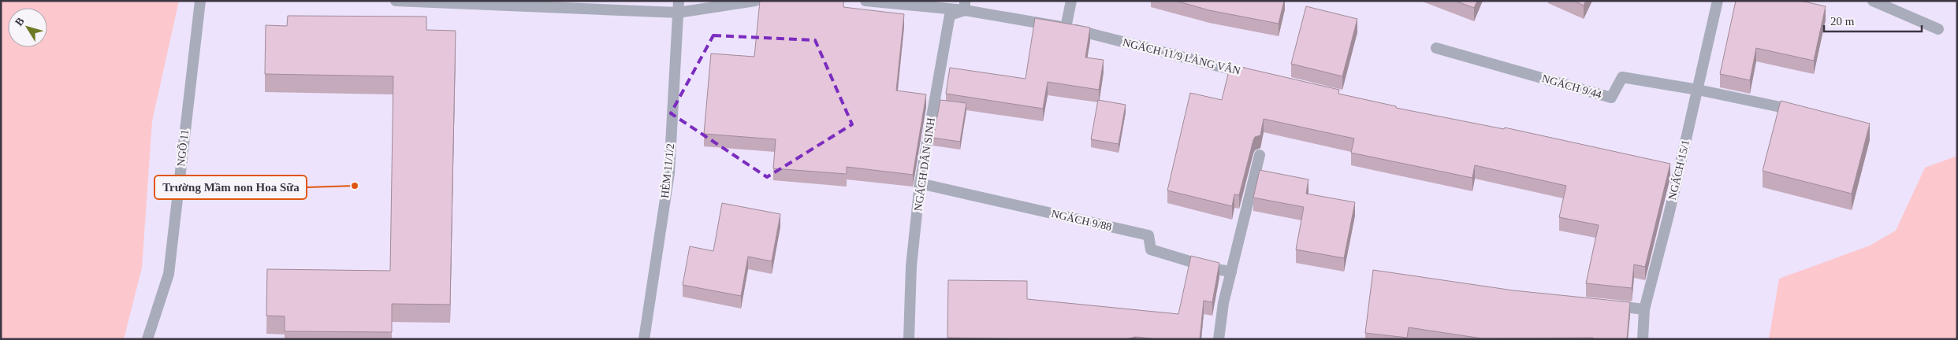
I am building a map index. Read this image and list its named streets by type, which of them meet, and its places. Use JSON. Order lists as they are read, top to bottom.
{
  "streets": {
    "street": [
      "NGÁCH 11/9 LÀNG VÂN",
      "NGÁCH 9/44",
      "NGÕ 11",
      "NGÁCH DÂN SINH",
      "NGÁCH 15/1",
      "HẺM 11/1/2",
      "NGÁCH 9/88"
    ]
  },
  "crossings": [
    ["NGÁCH 11/9 LÀNG VÂN", "NGÁCH DÂN SINH"],
    ["NGÁCH 9/44", "NGÁCH 15/1"],
    ["NGÁCH DÂN SINH", "NGÁCH 9/88"]
  ],
  "places": ["Trường Mầm non Hoa Sữa"],
  "scale_bar": "20 m",
  "north": "top left"
}
